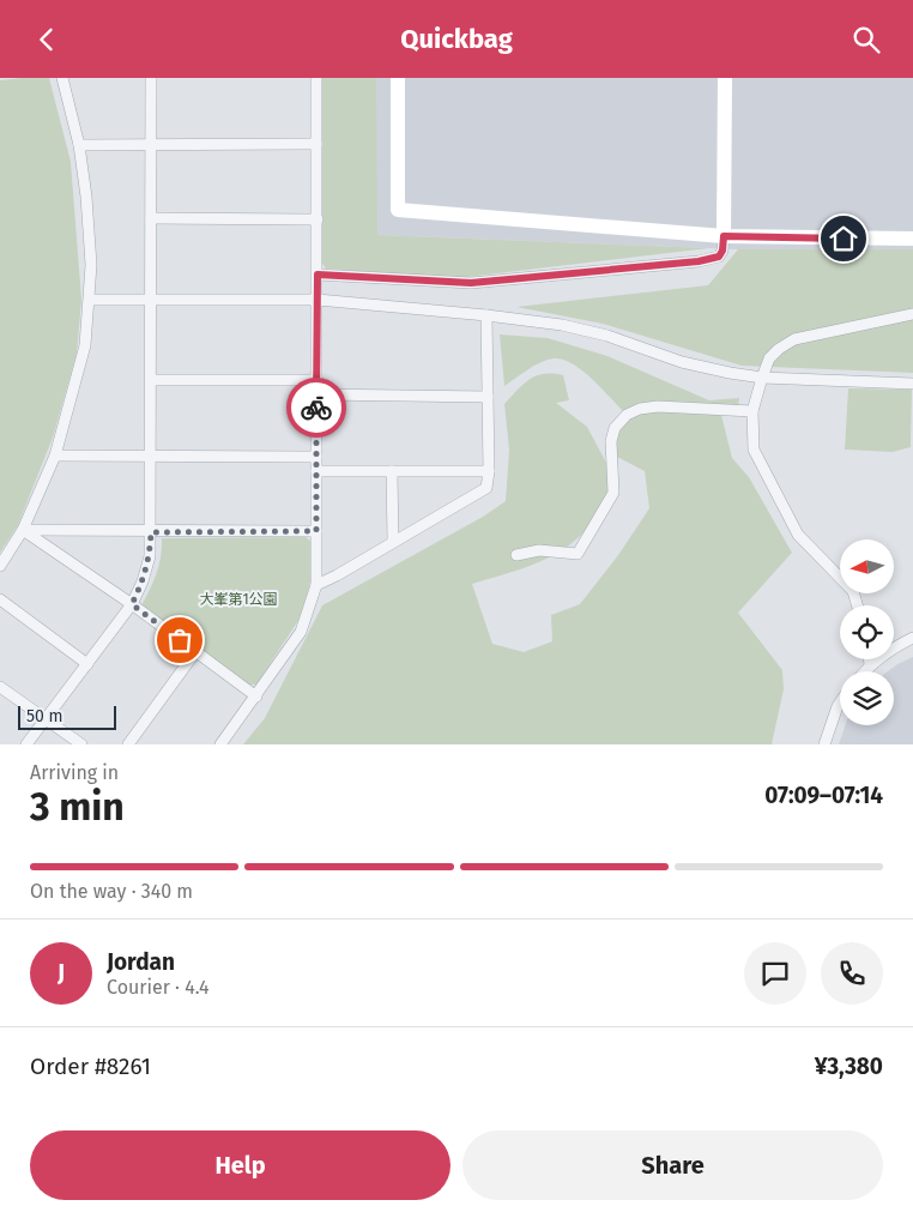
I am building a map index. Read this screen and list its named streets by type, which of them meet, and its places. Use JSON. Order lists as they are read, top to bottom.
{
  "parks": ["大峯第1公園"],
  "scale_bar": "50 m",
  "north": "left",
  "page": {
    "header": "Quickbag",
    "scale": "50 m",
    "heading": ["3 min", "Arriving in", "07:09–07:14"],
    "panel": [
      "Jordan",
      "Courier · 4.4",
      "Order #8261",
      "¥3,380"
    ],
    "bar": "On the way · 340 m",
    "round": "J",
    "buttons": ["Help", "Share"]
  }
}
